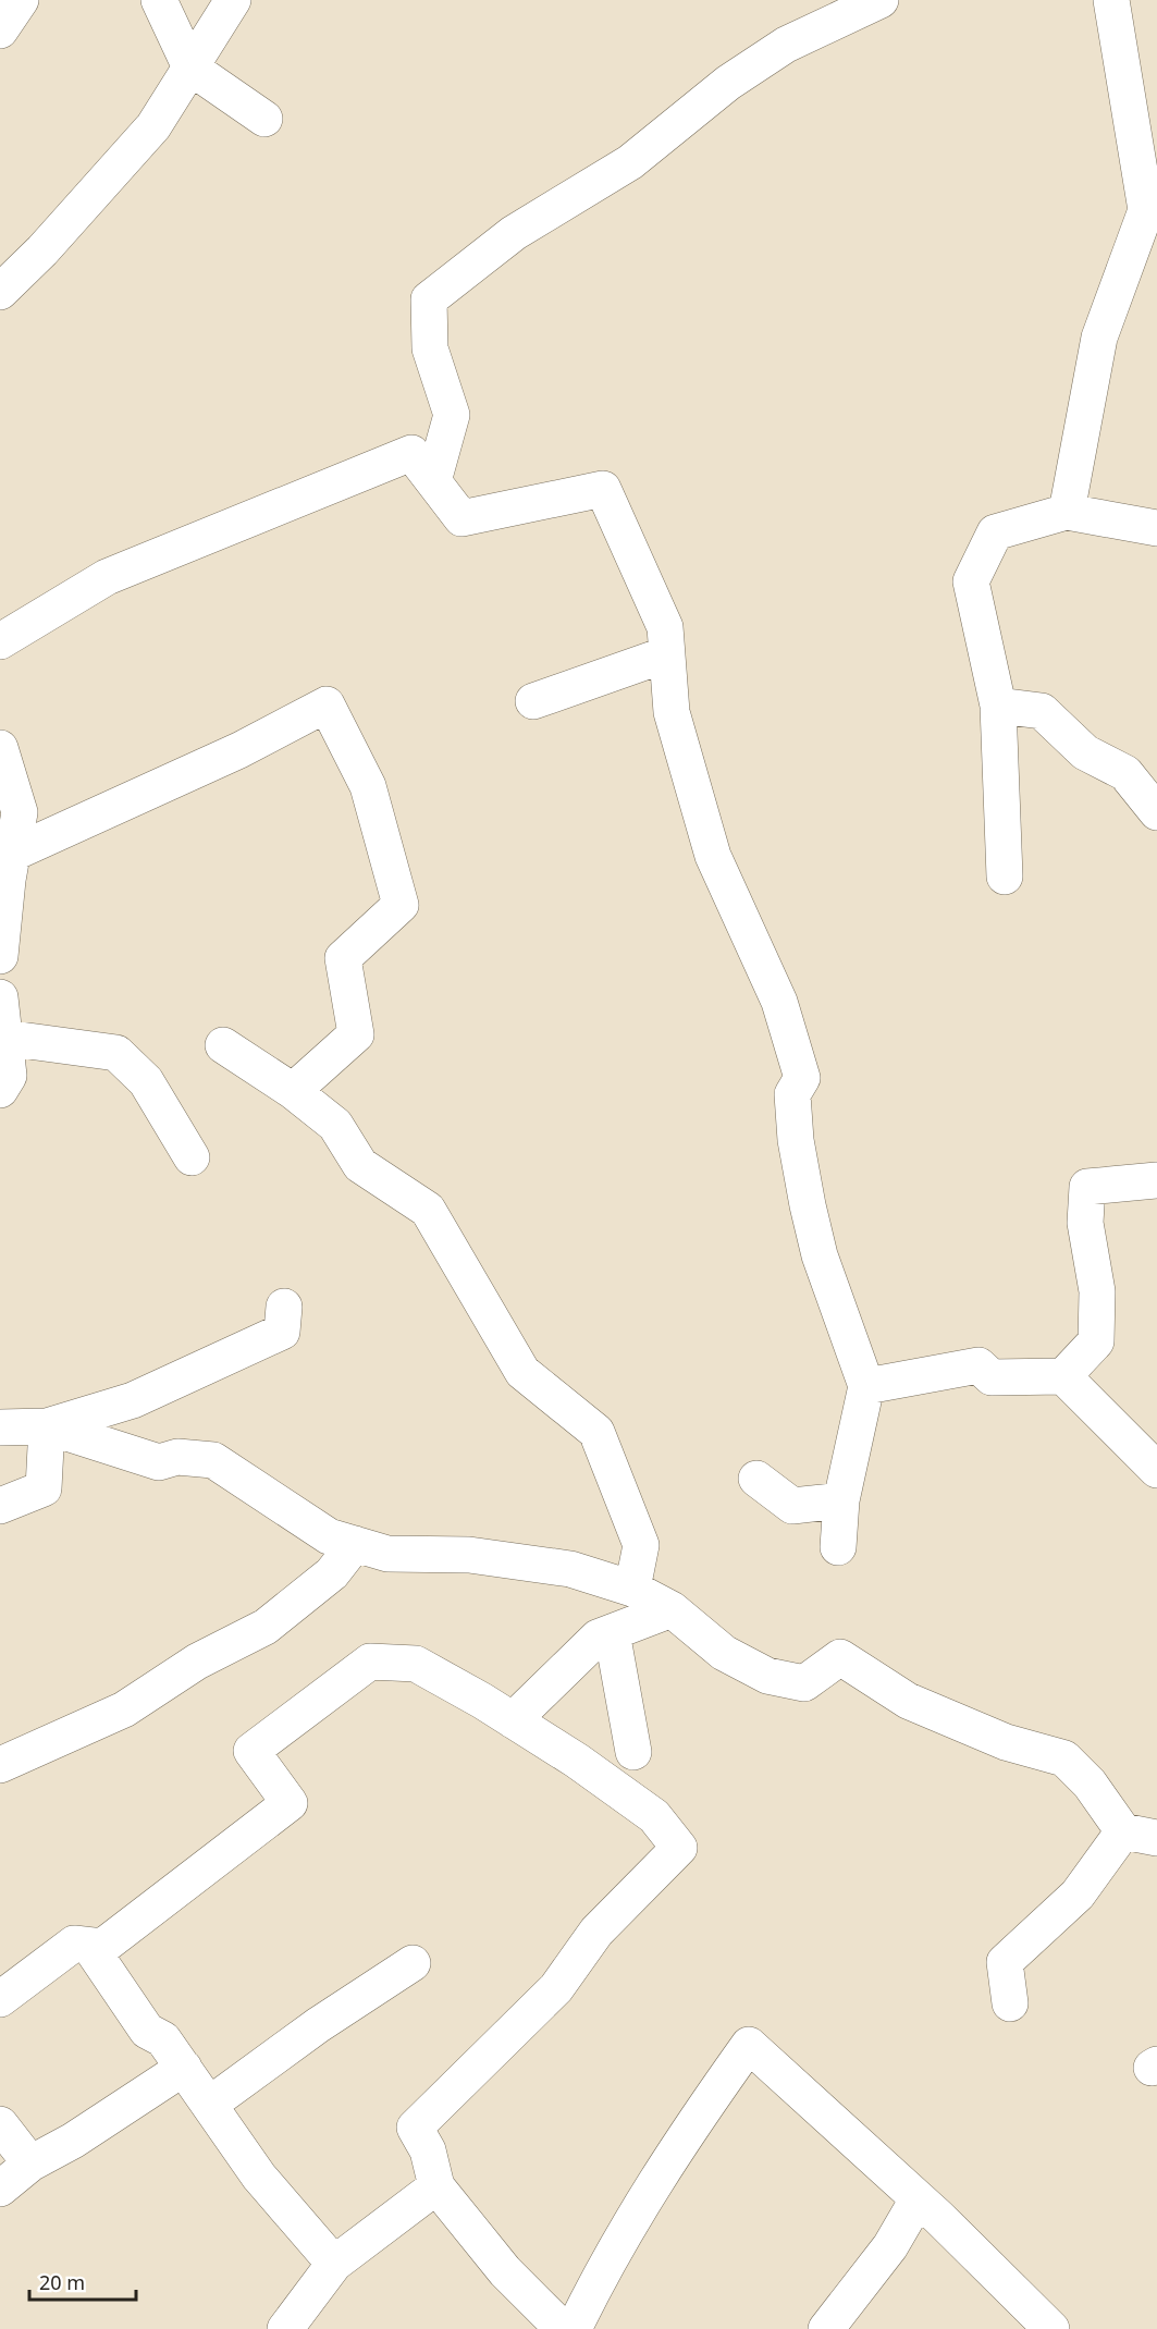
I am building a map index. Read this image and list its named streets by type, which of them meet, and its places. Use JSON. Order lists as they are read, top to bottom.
{
  "scale_bar": "20 m"
}
